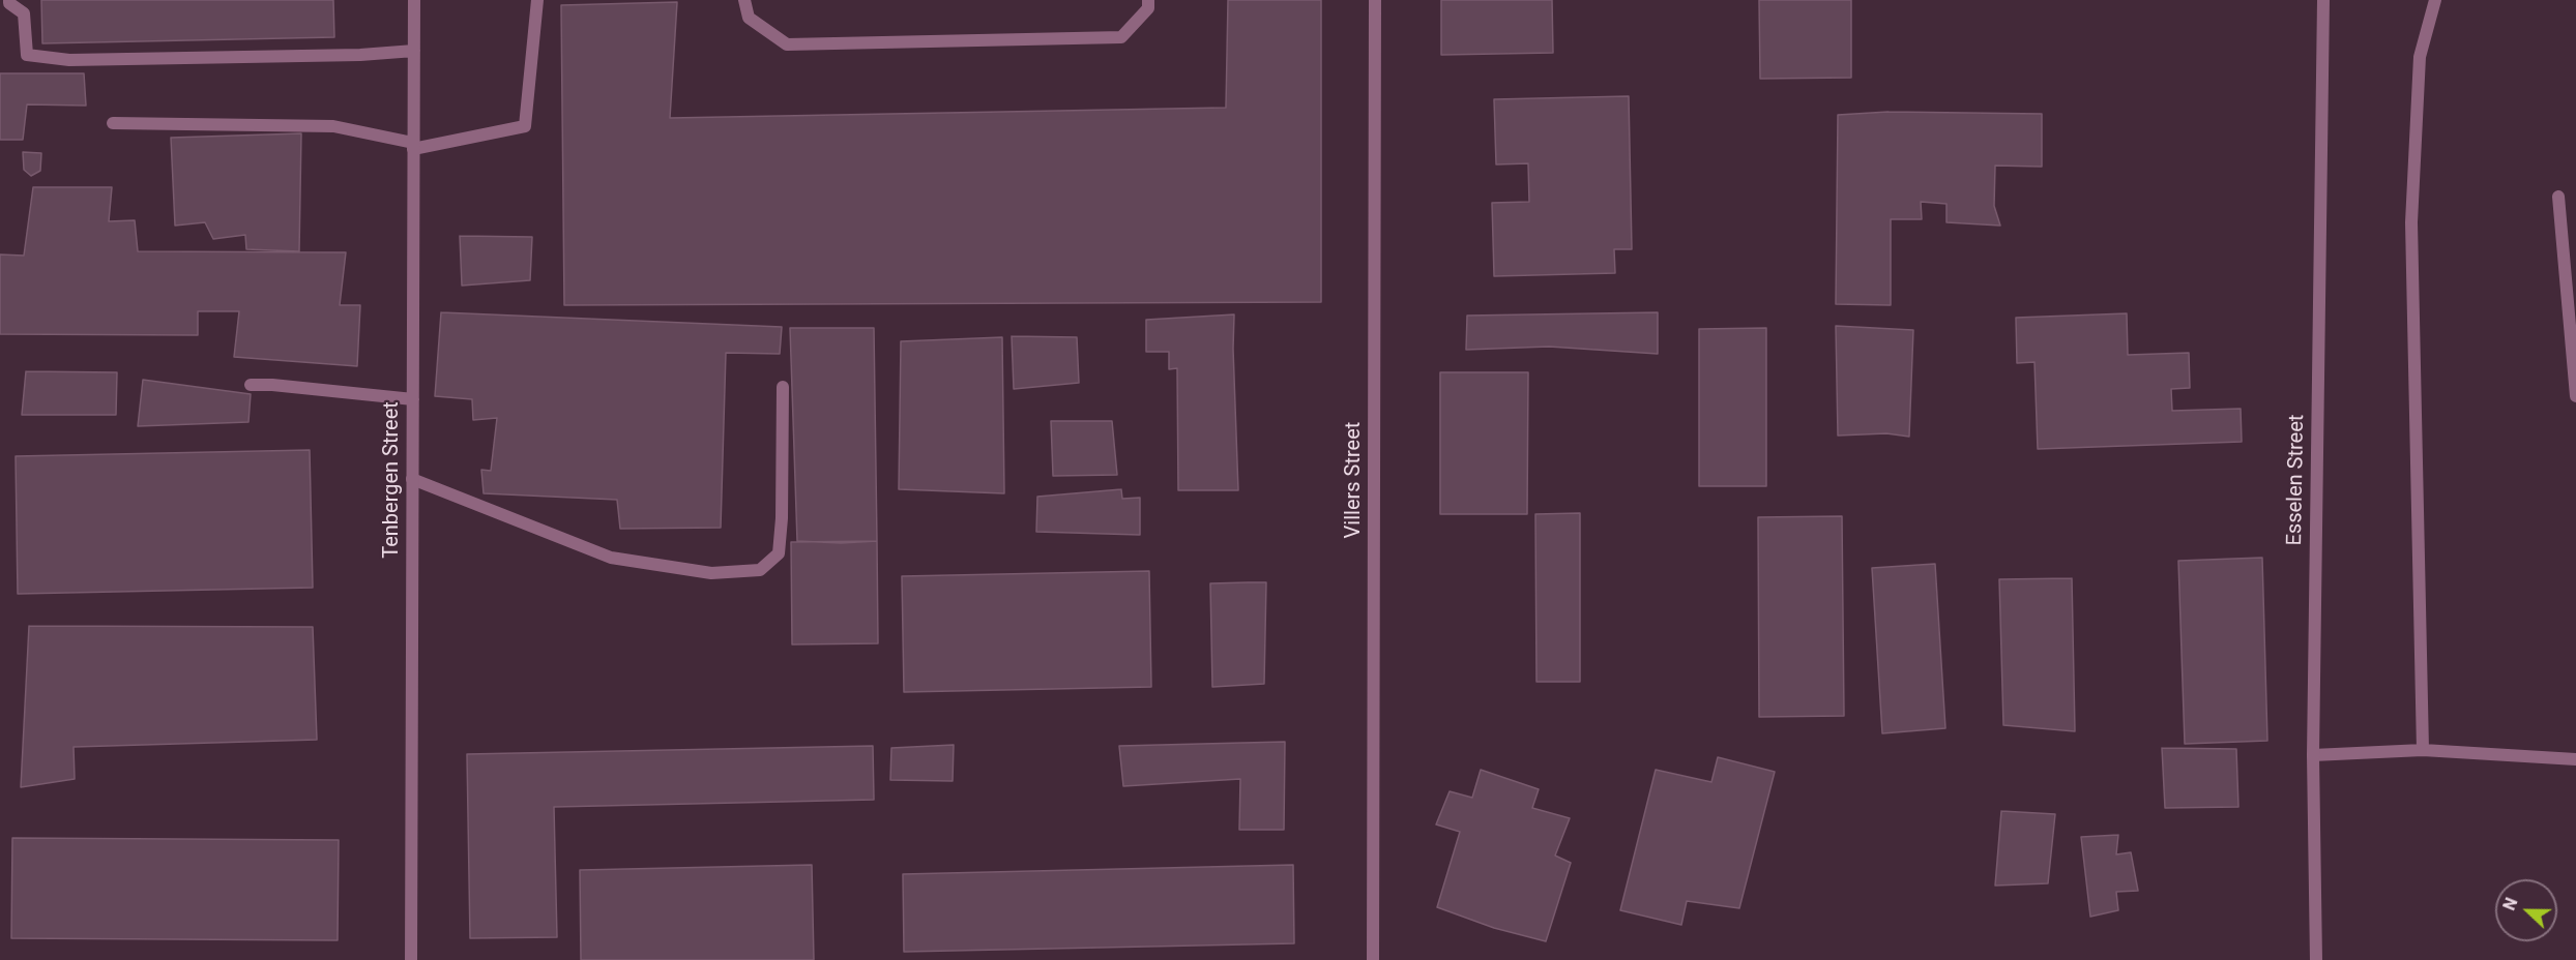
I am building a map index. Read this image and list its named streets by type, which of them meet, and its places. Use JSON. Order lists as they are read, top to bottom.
{
  "streets": {
    "street": ["Tenbergen Street", "Villers Street", "Esselen Street"]
  },
  "north": "left"
}
